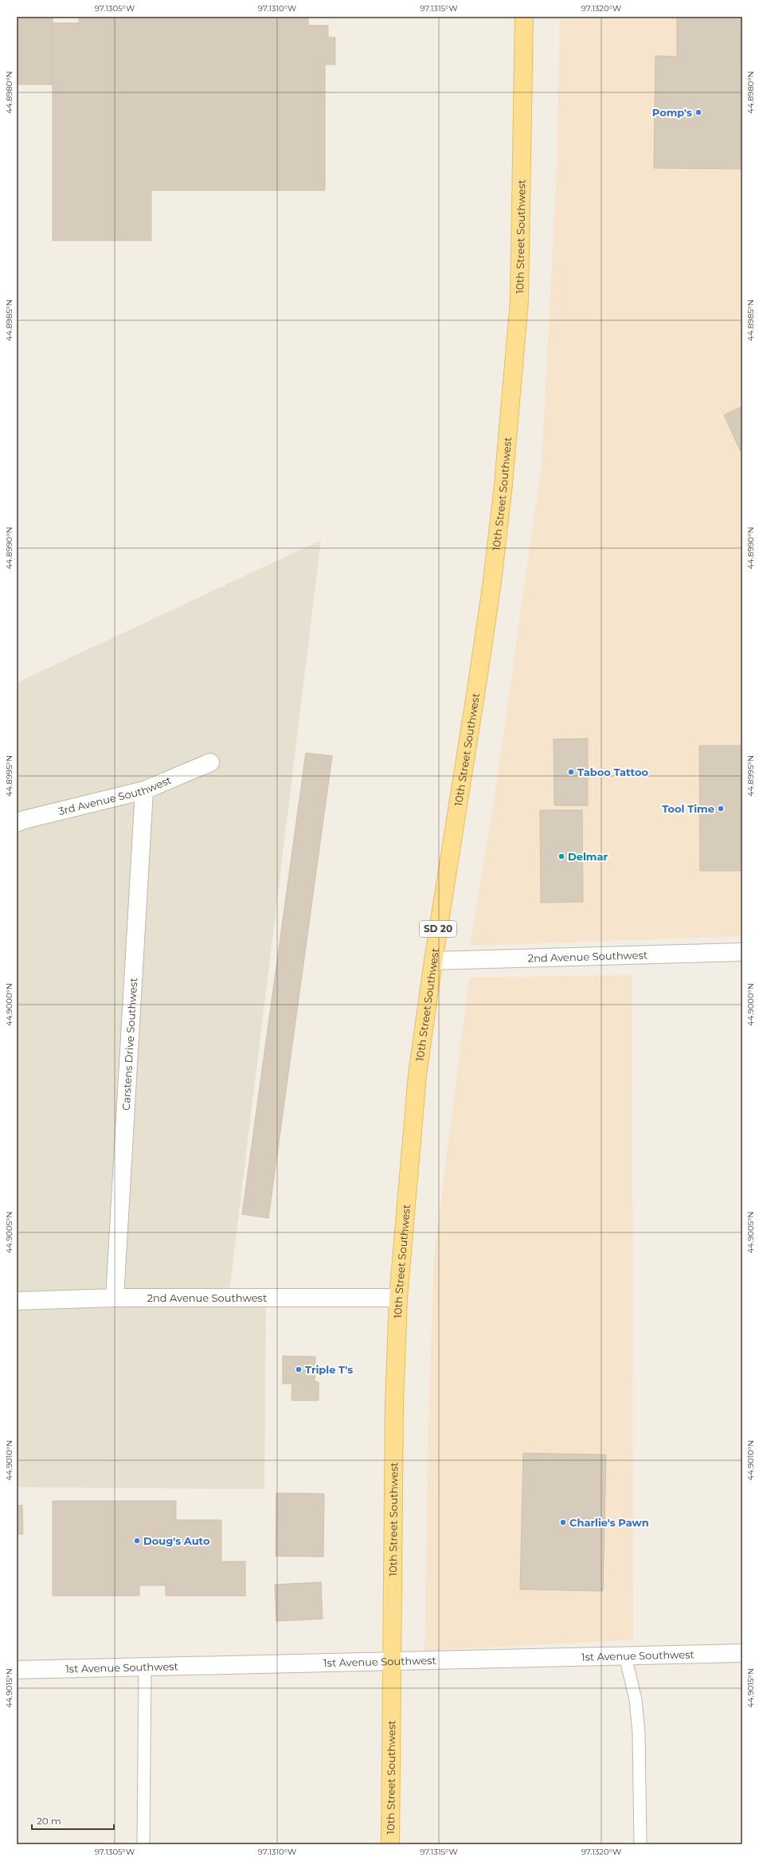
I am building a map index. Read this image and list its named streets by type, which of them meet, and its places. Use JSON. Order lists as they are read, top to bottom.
{
  "streets": {
    "main road": ["10th Street Southwest", "SD 20"],
    "street": [
      "3rd Avenue Southwest",
      "2nd Avenue Southwest",
      "Carstens Drive Southwest",
      "1st Avenue Southwest"
    ]
  },
  "crossings": [
    ["10th Street Southwest", "2nd Avenue Southwest"],
    ["10th Street Southwest", "1st Avenue Southwest"],
    ["3rd Avenue Southwest", "Carstens Drive Southwest"],
    ["2nd Avenue Southwest", "Carstens Drive Southwest"]
  ],
  "places": [
    "Pomp's",
    "Taboo Tattoo",
    "Tool Time",
    "Delmar",
    "Triple T's",
    "Charlie's Pawn",
    "Doug's Auto"
  ],
  "scale_bar": "20 m",
  "coordinates": [
    "97.1305°W",
    "97.1310°W",
    "97.1315°W",
    "97.1320°W",
    "44.8980°N",
    "44.8985°N",
    "44.8990°N",
    "44.8995°N",
    "44.9000°N",
    "44.9005°N",
    "44.9010°N",
    "44.9015°N"
  ]
}
